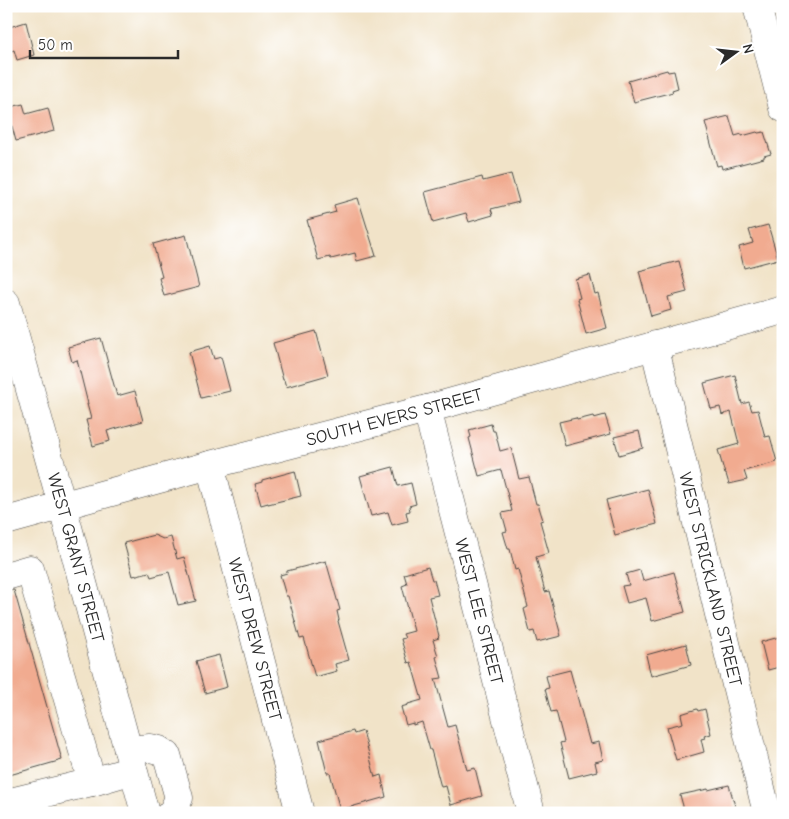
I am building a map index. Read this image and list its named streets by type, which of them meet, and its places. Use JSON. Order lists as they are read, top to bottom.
{
  "streets": {
    "street": [
      "SOUTH EVERS STREET",
      "WEST GRANT STREET",
      "WEST STRICKLAND STREET",
      "WEST LEE STREET",
      "WEST DREW STREET"
    ]
  },
  "crossings": [
    ["SOUTH EVERS STREET", "WEST GRANT STREET"],
    ["SOUTH EVERS STREET", "WEST STRICKLAND STREET"],
    ["SOUTH EVERS STREET", "WEST LEE STREET"],
    ["SOUTH EVERS STREET", "WEST DREW STREET"]
  ],
  "scale_bar": "50 m",
  "north": "right"
}
